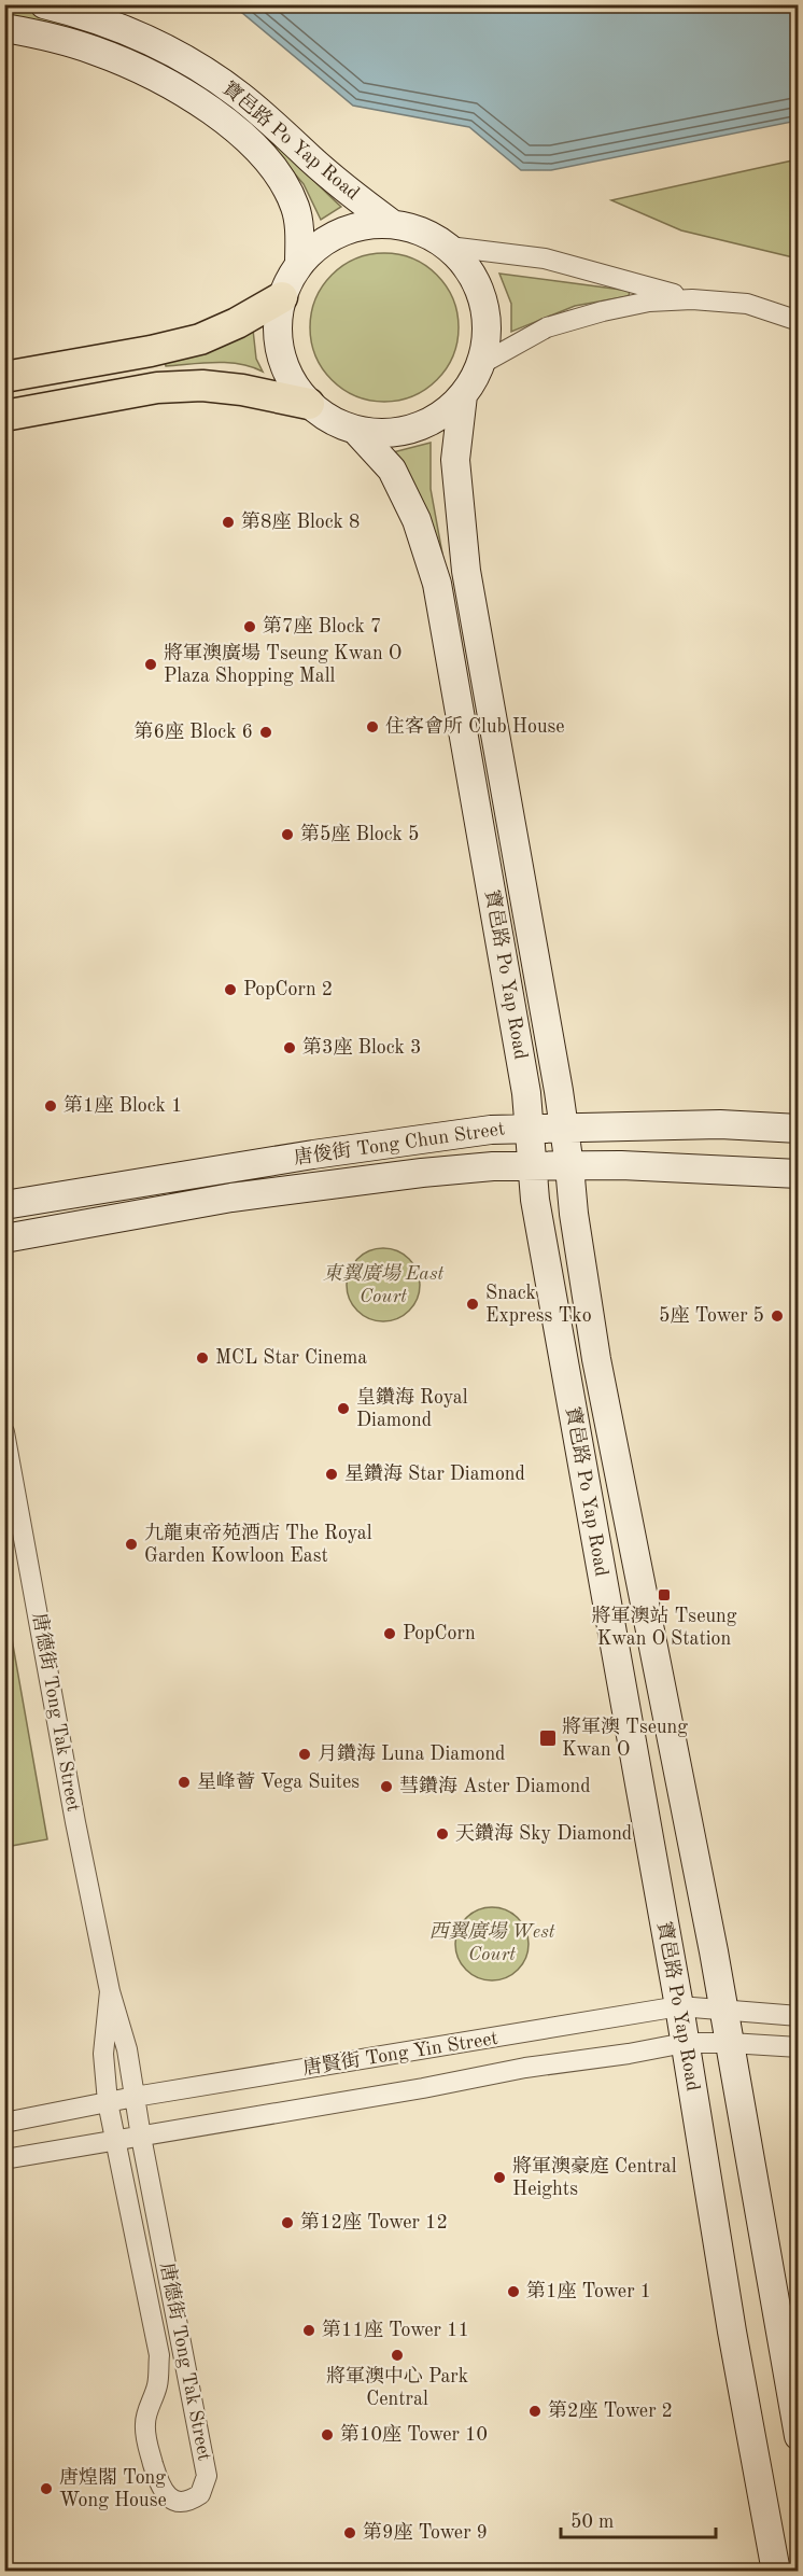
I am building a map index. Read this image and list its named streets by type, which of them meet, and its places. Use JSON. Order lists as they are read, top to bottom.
{
  "streets": {
    "main road": ["寶邑路 Po Yap Road", "唐俊街 Tong Chun Street"],
    "street": ["唐德街 Tong Tak Street", "唐賢街 Tong Yin Street"]
  },
  "crossings": [
    ["寶邑路 Po Yap Road", "唐俊街 Tong Chun Street"],
    ["寶邑路 Po Yap Road", "唐賢街 Tong Yin Street"],
    ["唐德街 Tong Tak Street", "唐賢街 Tong Yin Street"]
  ],
  "parks": ["東翼廣場 East Court", "西翼廣場 West Court"],
  "places": {
    "other": [
      "第8座 Block 8",
      "第7座 Block 7",
      "將軍澳廣場 Tseung Kwan O Plaza Shopping Mall",
      "住客會所 Club House",
      "第6座 Block 6",
      "第5座 Block 5",
      "PopCorn 2",
      "第3座 Block 3",
      "第1座 Block 1",
      "Snack Express Tko",
      "5座 Tower 5",
      "MCL Star Cinema",
      "皇鑽海 Royal Diamond",
      "星鑽海 Star Diamond",
      "九龍東帝苑酒店 The Royal Garden Kowloon East",
      "PopCorn",
      "月鑽海 Luna Diamond",
      "星峰薈 Vega Suites",
      "彗鑽海 Aster Diamond",
      "天鑽海 Sky Diamond",
      "將軍澳豪庭 Central Heights",
      "第12座 Tower 12",
      "第1座 Tower 1",
      "第11座 Tower 11",
      "將軍澳中心 Park Central",
      "第2座 Tower 2",
      "第10座 Tower 10",
      "唐煌閣 Tong Wong House",
      "第9座 Tower 9"
    ],
    "transit": ["將軍澳站 Tseung Kwan O Station", "將軍澳 Tseung Kwan O"]
  },
  "scale_bar": "50 m"
}
